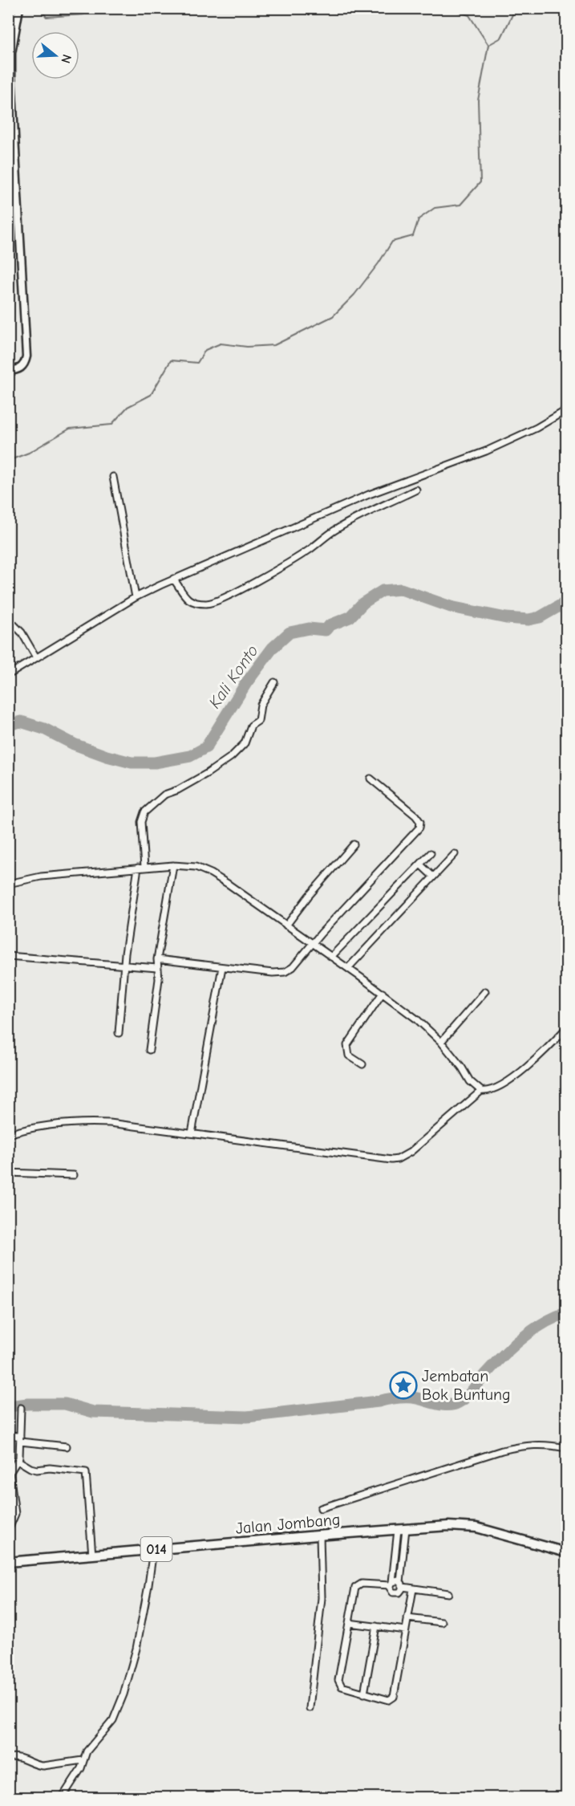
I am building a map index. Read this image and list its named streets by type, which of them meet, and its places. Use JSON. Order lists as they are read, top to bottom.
{
  "streets": {
    "main road": ["Jalan Jombang", "014"]
  },
  "water": ["Kali Konto"],
  "places": {
    "place": ["Jembatan Bok Buntung"]
  },
  "north": "right"
}
